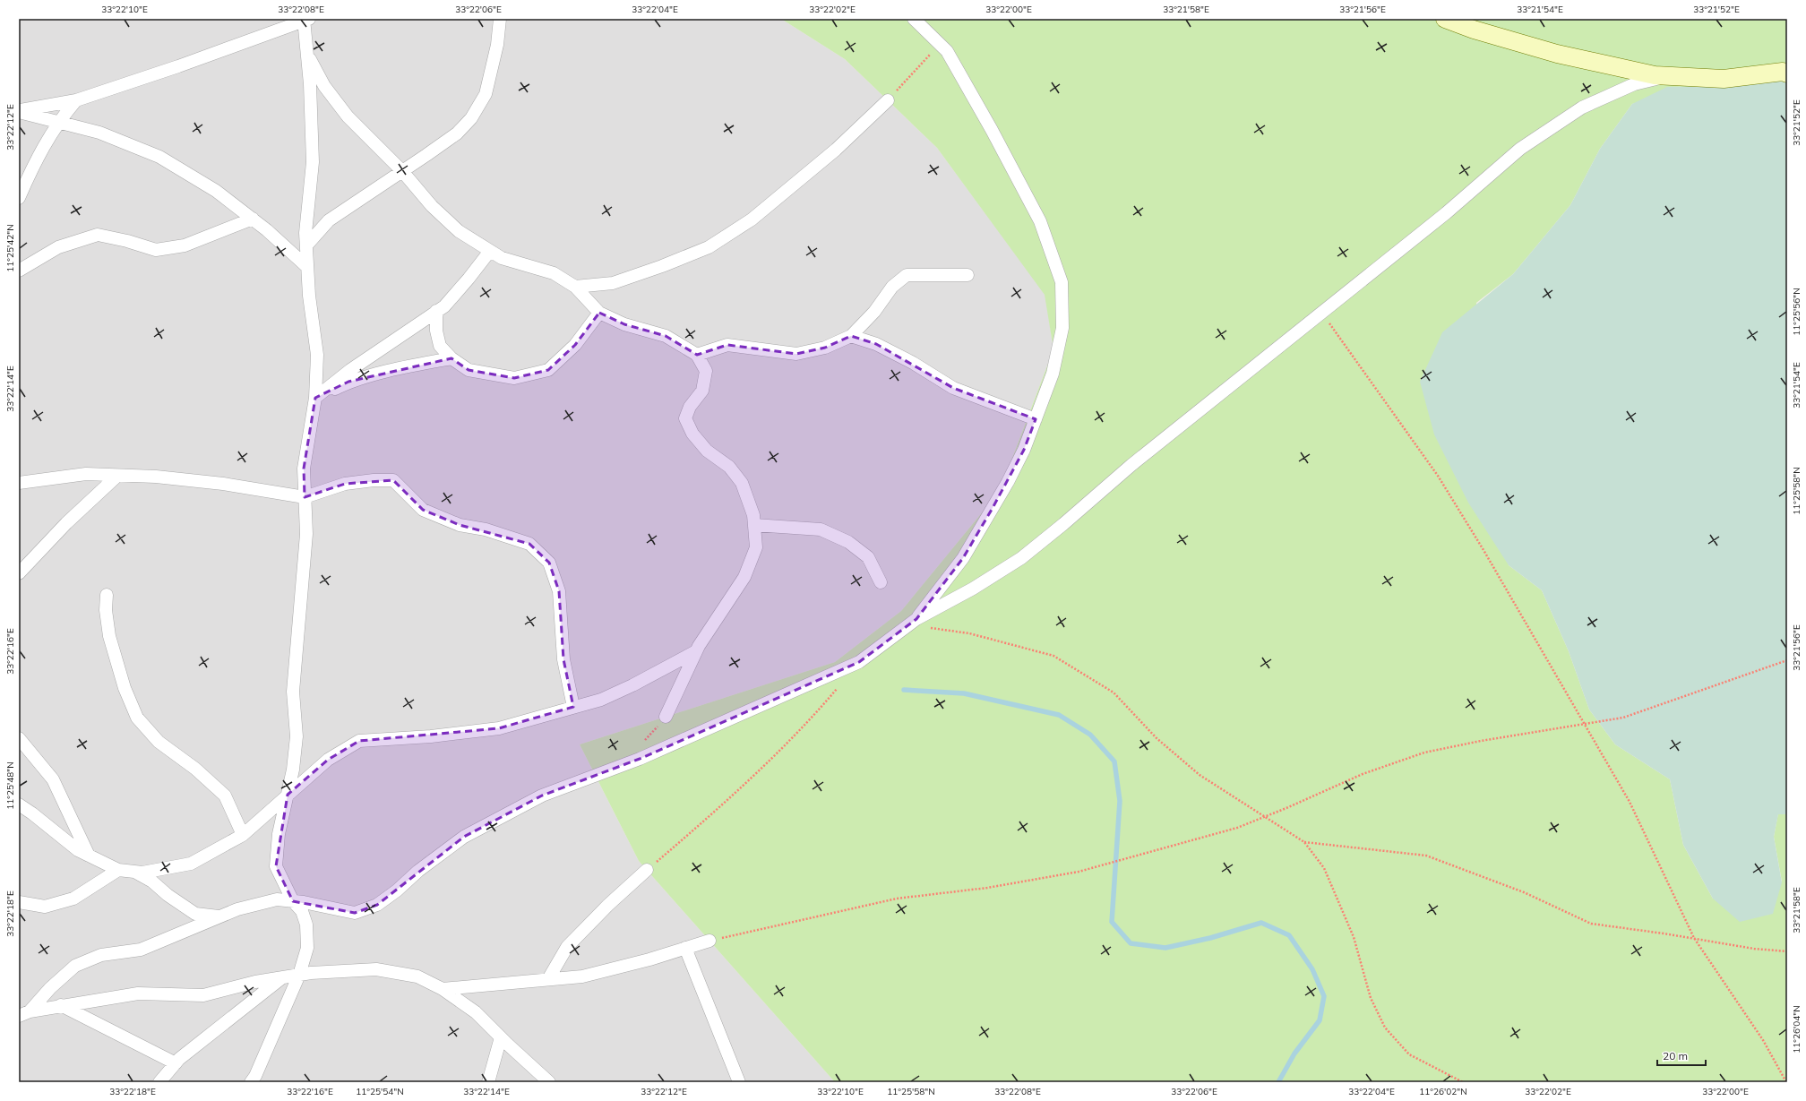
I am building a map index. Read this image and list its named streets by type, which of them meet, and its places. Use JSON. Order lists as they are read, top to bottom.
{
  "scale_bar": "20 m",
  "coordinates": [
    "33°22'10\"E",
    "33°22'08\"E",
    "33°22'06\"E",
    "33°22'04\"E",
    "33°22'02\"E",
    "33°22'00\"E",
    "33°21'58\"E",
    "33°21'56\"E",
    "33°21'54\"E",
    "33°21'52\"E",
    "33°22'12\"E",
    "11°25'42\"N",
    "11°25'56\"N",
    "33°22'14\"E",
    "11°25'58\"N",
    "33°22'16\"E",
    "11°25'48\"N",
    "33°22'18\"E",
    "11°26'04\"N",
    "11°25'54\"N",
    "11°26'02\"N"
  ]
}
